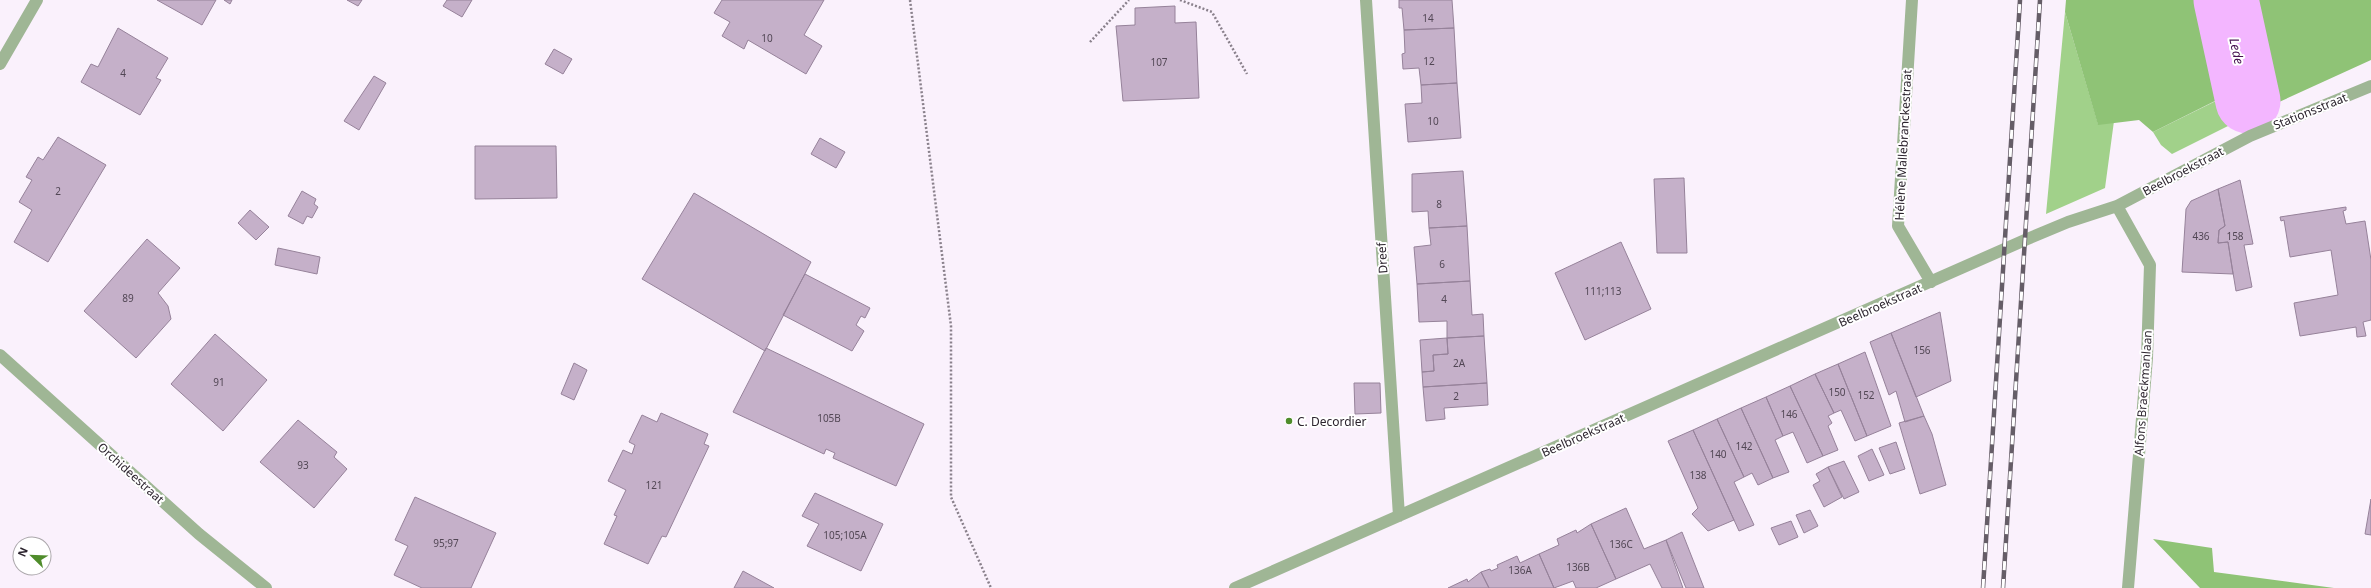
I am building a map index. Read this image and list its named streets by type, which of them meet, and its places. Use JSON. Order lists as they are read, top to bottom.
{
  "streets": {
    "street": [
      "Stationsstraat",
      "Hélène Mallebranckestraat",
      "Beelbroekstraat",
      "Dreef",
      "Alfons Braeckmanlaan",
      "Orchideestraat"
    ]
  },
  "crossings": [
    ["Stationsstraat", "Beelbroekstraat"],
    ["Hélène Mallebranckestraat", "Beelbroekstraat"],
    ["Beelbroekstraat", "Dreef"],
    ["Beelbroekstraat", "Alfons Braeckmanlaan"]
  ],
  "water": ["Lede"],
  "places": ["C. Decordier"],
  "house_numbers": [
    "14",
    "10",
    "12",
    "107",
    "4",
    "10",
    "2",
    "8",
    "436",
    "158",
    "6",
    "111;113",
    "89",
    "4",
    "156",
    "2A",
    "91",
    "150",
    "152",
    "2",
    "146",
    "105B",
    "142",
    "140",
    "93",
    "138",
    "121",
    "105;105A",
    "95;97",
    "136C",
    "136B",
    "136A"
  ],
  "north": "top left"
}
